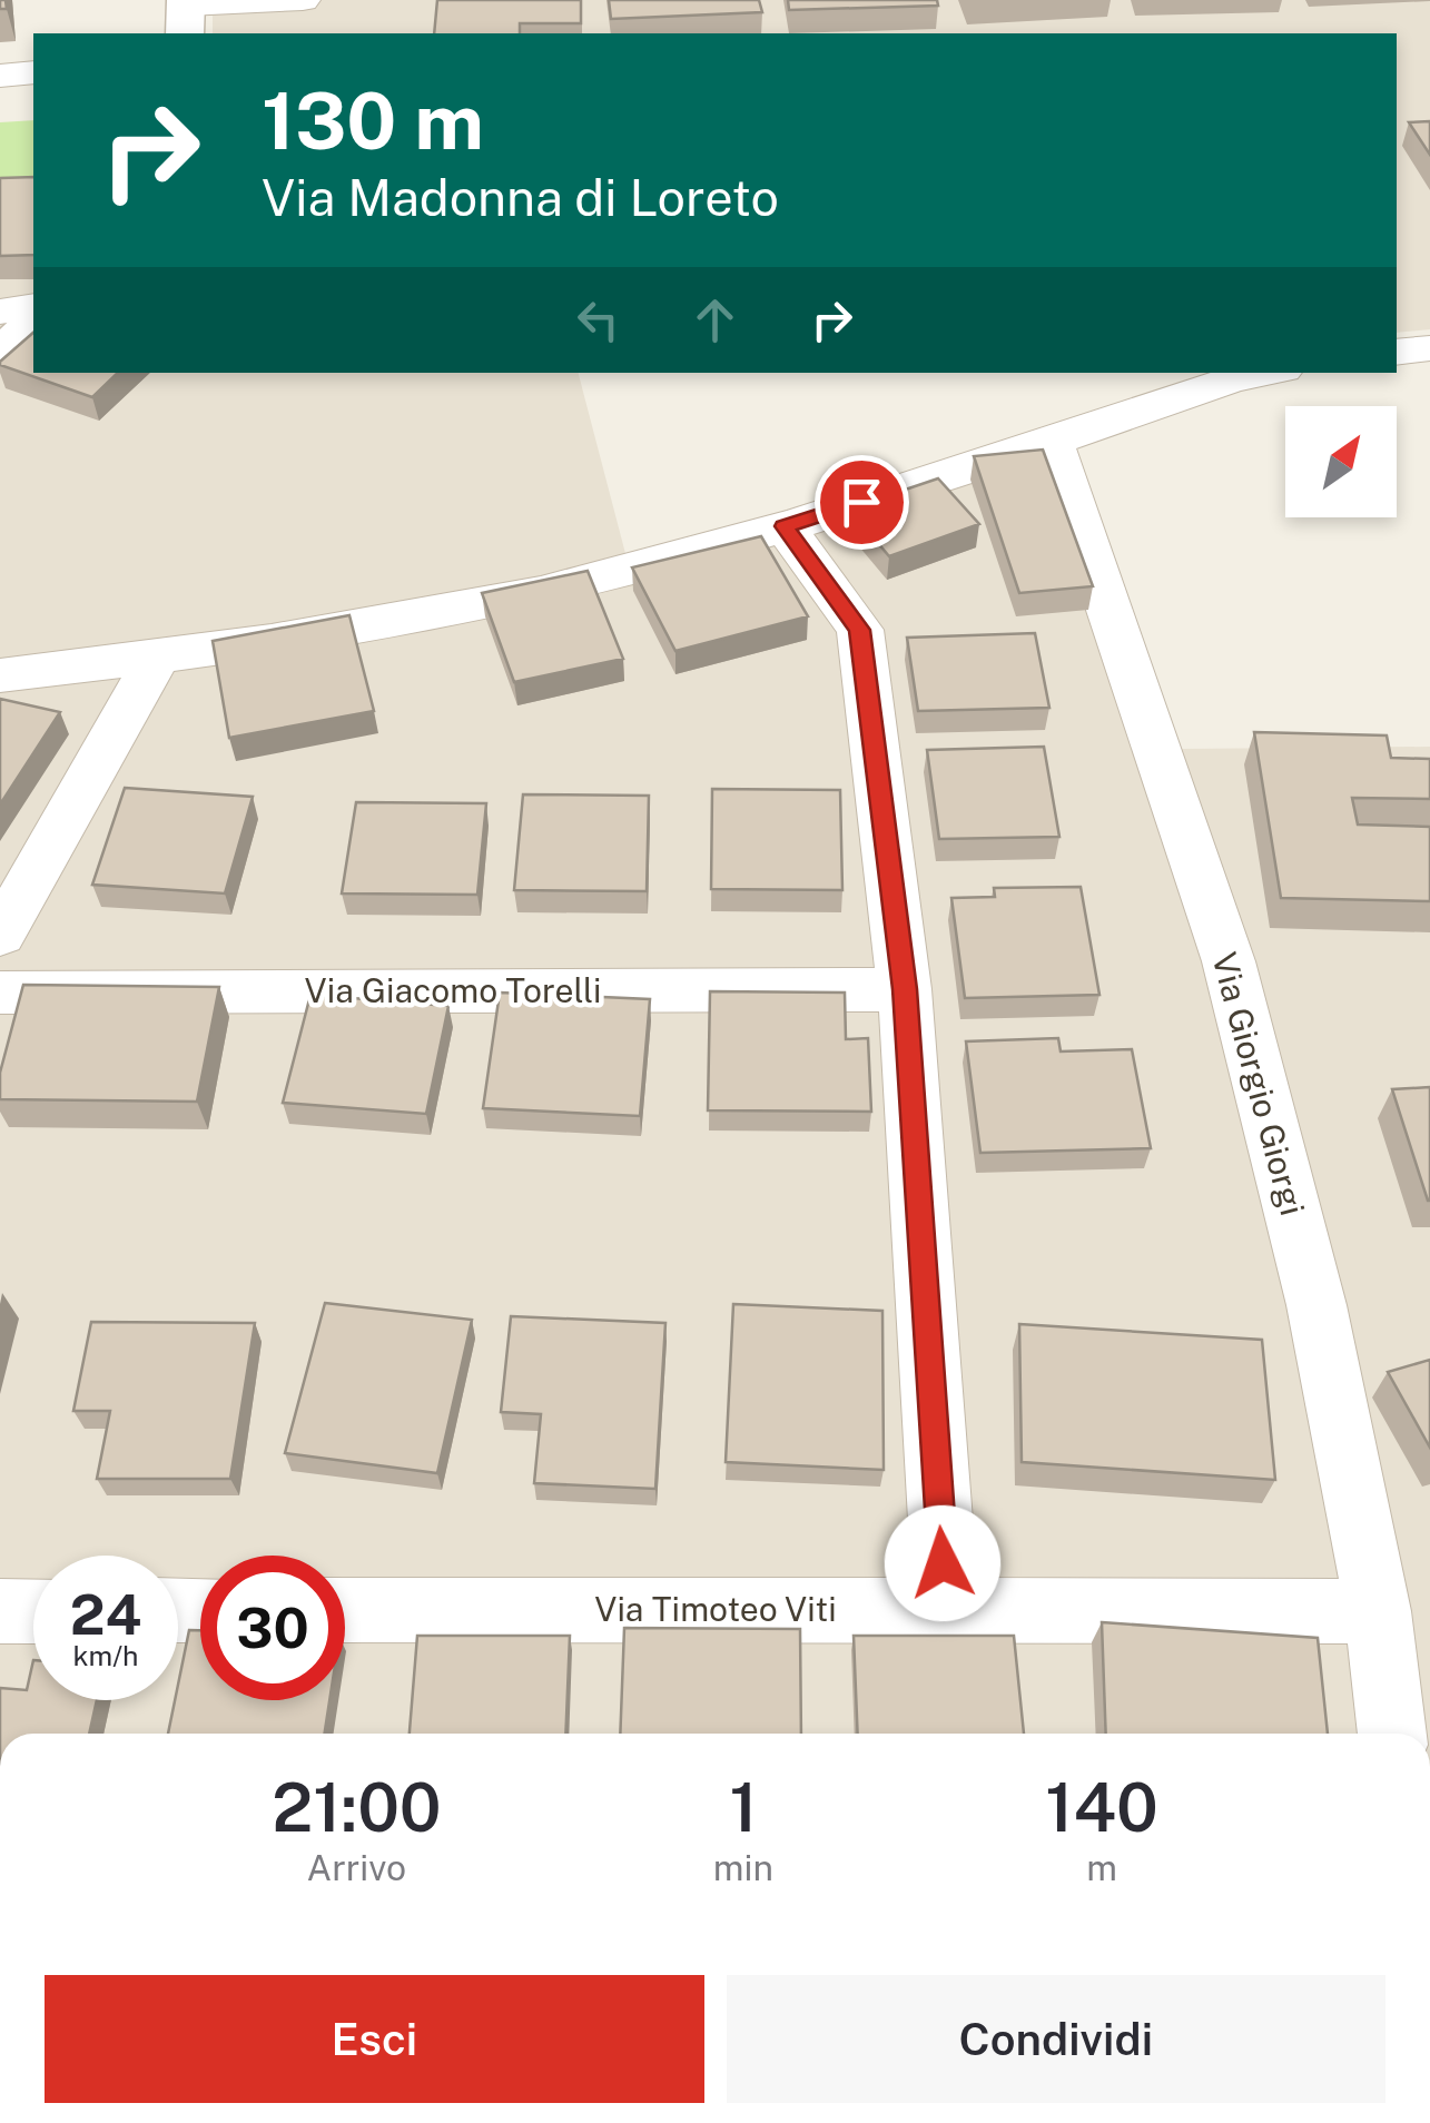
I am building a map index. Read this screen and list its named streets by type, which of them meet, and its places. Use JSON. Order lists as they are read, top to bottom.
{
  "streets": {
    "street": ["Via Giacomo Torelli", "Via Giorgio Giorgi", "Via Timoteo Viti"]
  },
  "crossings": [
    ["Via Giorgio Giorgi", "Via Timoteo Viti"]
  ],
  "north": "top right",
  "page": {
    "turn": ["130 m", "Via Madonna di Loreto"],
    "speed": "24 km/h",
    "limit": "30",
    "eta": [
      "21:00",
      "Arrivo",
      "1",
      "min",
      "140",
      "m"
    ],
    "buttons": ["Esci", "Condividi"]
  }
}
